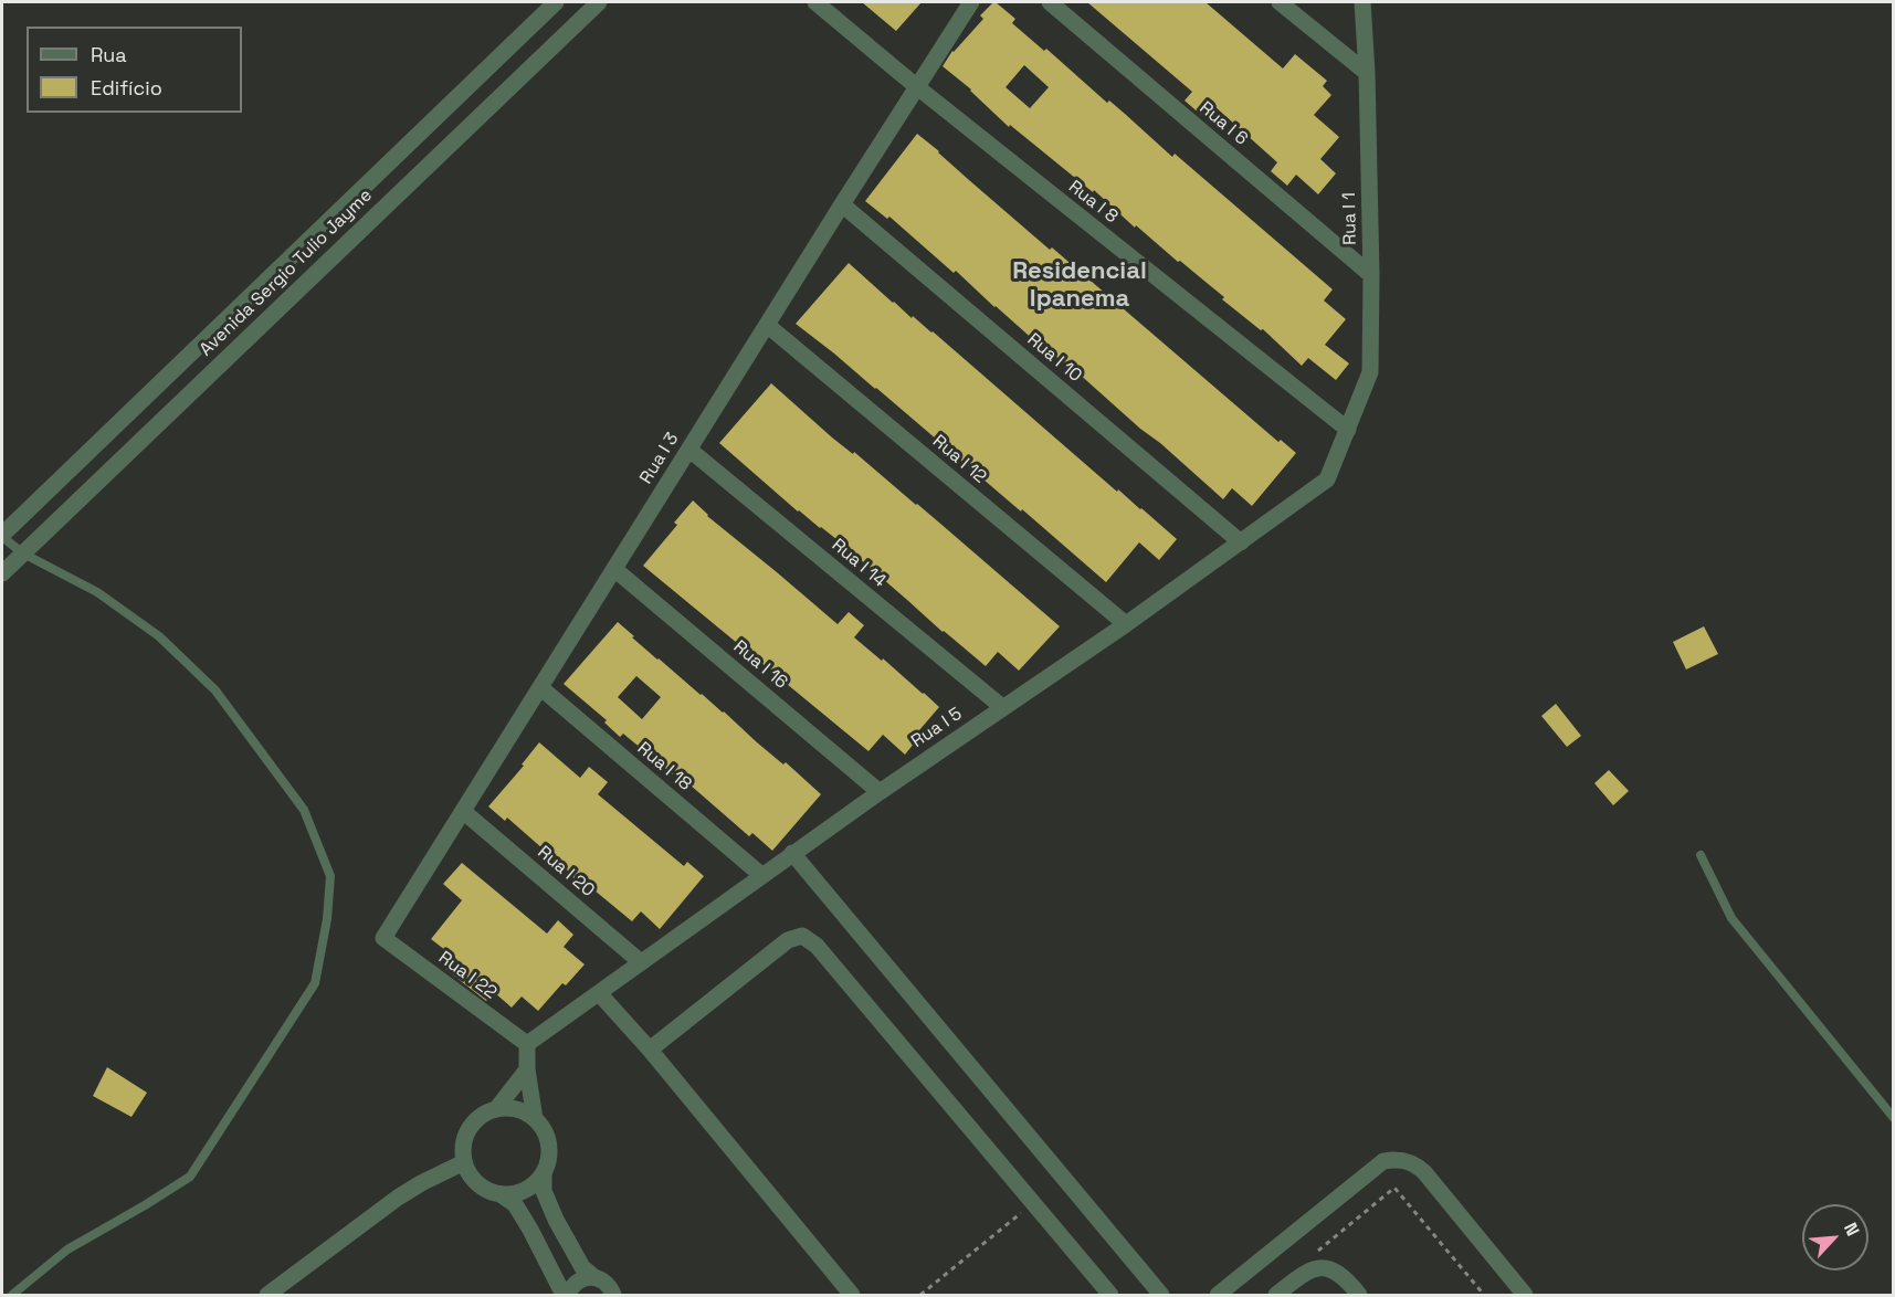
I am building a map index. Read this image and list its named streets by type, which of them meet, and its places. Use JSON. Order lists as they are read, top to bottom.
{
  "streets": {
    "street": [
      "Rua I 6",
      "Rua I 8",
      "Rua I 1",
      "Avenida Sergio Tulio Jayme",
      "Rua I 10",
      "Rua I 3",
      "Rua I 12",
      "Rua I 14",
      "Rua I 16",
      "Rua I 5",
      "Rua I 18",
      "Rua I 20",
      "Rua I 22"
    ]
  },
  "crossings": [
    ["Rua I 6", "Rua I 1"],
    ["Rua I 8", "Rua I 1"],
    ["Rua I 8", "Rua I 3"],
    ["Rua I 8", "Rua I 5"],
    ["Rua I 1", "Rua I 5"],
    ["Rua I 10", "Rua I 3"],
    ["Rua I 10", "Rua I 5"],
    ["Rua I 3", "Rua I 12"],
    ["Rua I 3", "Rua I 14"],
    ["Rua I 3", "Rua I 16"],
    ["Rua I 3", "Rua I 18"],
    ["Rua I 3", "Rua I 20"],
    ["Rua I 3", "Rua I 22"],
    ["Rua I 12", "Rua I 5"],
    ["Rua I 14", "Rua I 5"],
    ["Rua I 16", "Rua I 5"],
    ["Rua I 5", "Rua I 18"],
    ["Rua I 5", "Rua I 20"],
    ["Rua I 5", "Rua I 22"]
  ],
  "districts": ["Residencial Ipanema"],
  "legend": ["Rua", "Edifício"],
  "north": "top right"
}
